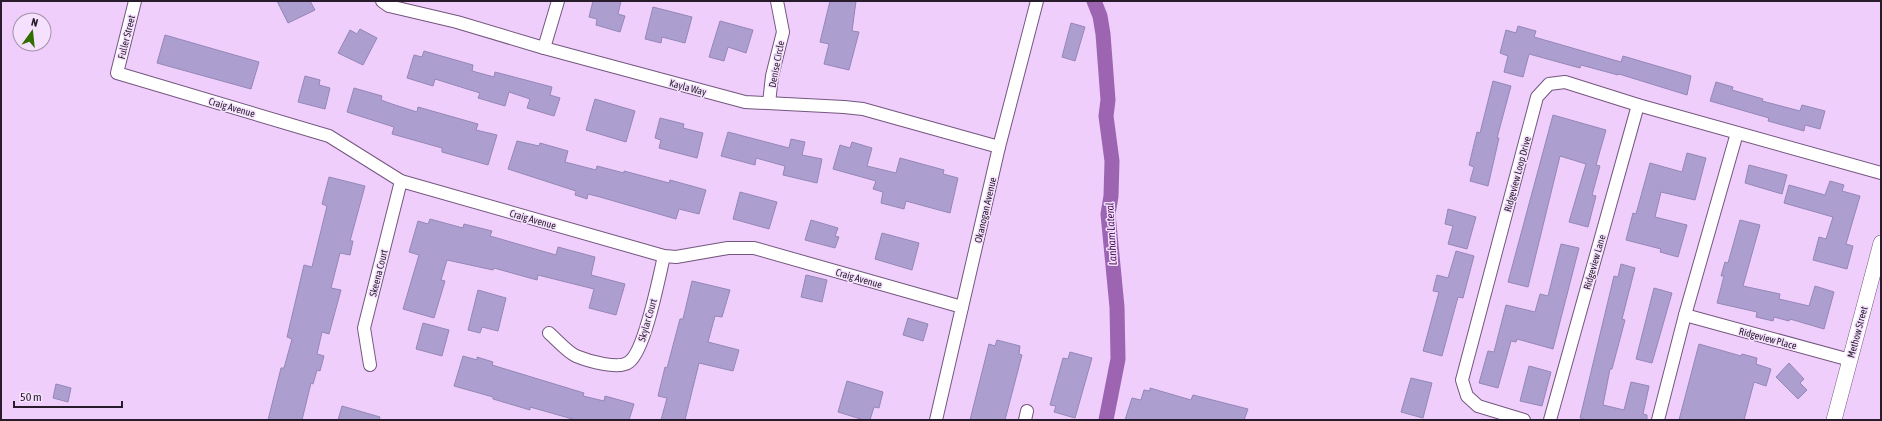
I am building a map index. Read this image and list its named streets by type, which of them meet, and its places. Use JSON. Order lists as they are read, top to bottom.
{
  "streets": {
    "street": [
      "Fuller Street",
      "Denise Circle",
      "Kayla Way",
      "Craig Avenue",
      "Ridgeview Loop Drive",
      "Okanogan Avenue",
      "Ridgeview Lane",
      "Skeena Court",
      "Skylar Court",
      "Methow Street",
      "Ridgeview Place"
    ]
  },
  "crossings": [
    ["Fuller Street", "Craig Avenue"],
    ["Denise Circle", "Kayla Way"],
    ["Kayla Way", "Okanogan Avenue"],
    ["Craig Avenue", "Okanogan Avenue"],
    ["Craig Avenue", "Skeena Court"],
    ["Craig Avenue", "Skylar Court"],
    ["Ridgeview Loop Drive", "Ridgeview Lane"],
    ["Methow Street", "Ridgeview Place"]
  ],
  "water": ["Lanham Lateral"],
  "scale_bar": "50 m",
  "north": "top"
}
